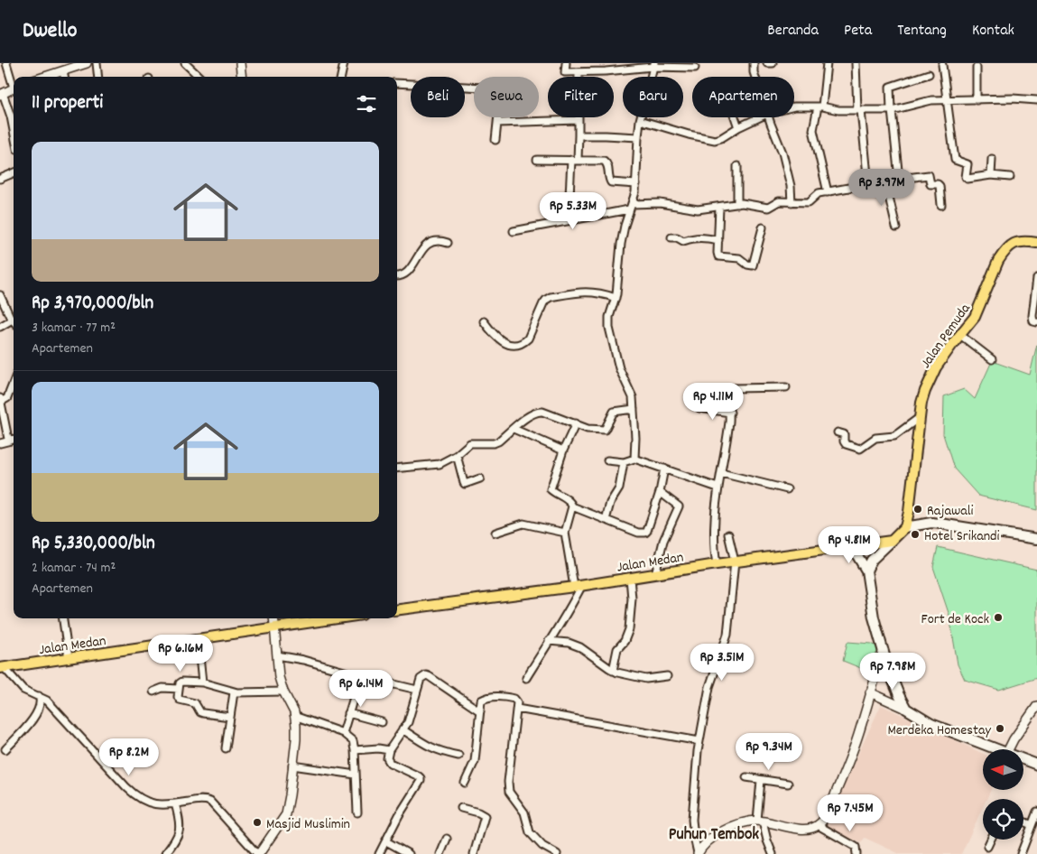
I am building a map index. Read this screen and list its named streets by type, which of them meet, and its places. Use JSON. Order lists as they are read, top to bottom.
{
  "streets": {
    "main road": ["Jalan Pemuda", "Jalan Medan"]
  },
  "districts": ["Puhun Tembok"],
  "places": [
    "Rajawali",
    "Hotel Srikandi",
    "Fort de Kock",
    "Merdeka Homestay",
    "Masjid Muslimin"
  ],
  "north": "left",
  "page": {
    "header": "Dwello",
    "nav": [
      "Beranda",
      "Peta",
      "Tentang",
      "Kontak"
    ],
    "chip": [
      "Beli",
      "Sewa",
      "Filter",
      "Baru",
      "Apartemen"
    ],
    "heading": "11 properti",
    "list": [
      {
        "name": "Rp 3,970,000/bln",
        "note": "3 kamar · 77 m² · Apartemen"
      },
      {
        "name": "Rp 5,330,000/bln",
        "note": "2 kamar · 74 m² · Apartemen"
      }
    ],
    "price": [
      "Rp 3.97M",
      "Rp 5.33M",
      "Rp 4.11M",
      "Rp 4.81M",
      "Rp 6.16M",
      "Rp 3.51M",
      "Rp 7.98M",
      "Rp 6.14M",
      "Rp 9.34M",
      "Rp 8.2M",
      "Rp 7.45M"
    ]
  }
}
